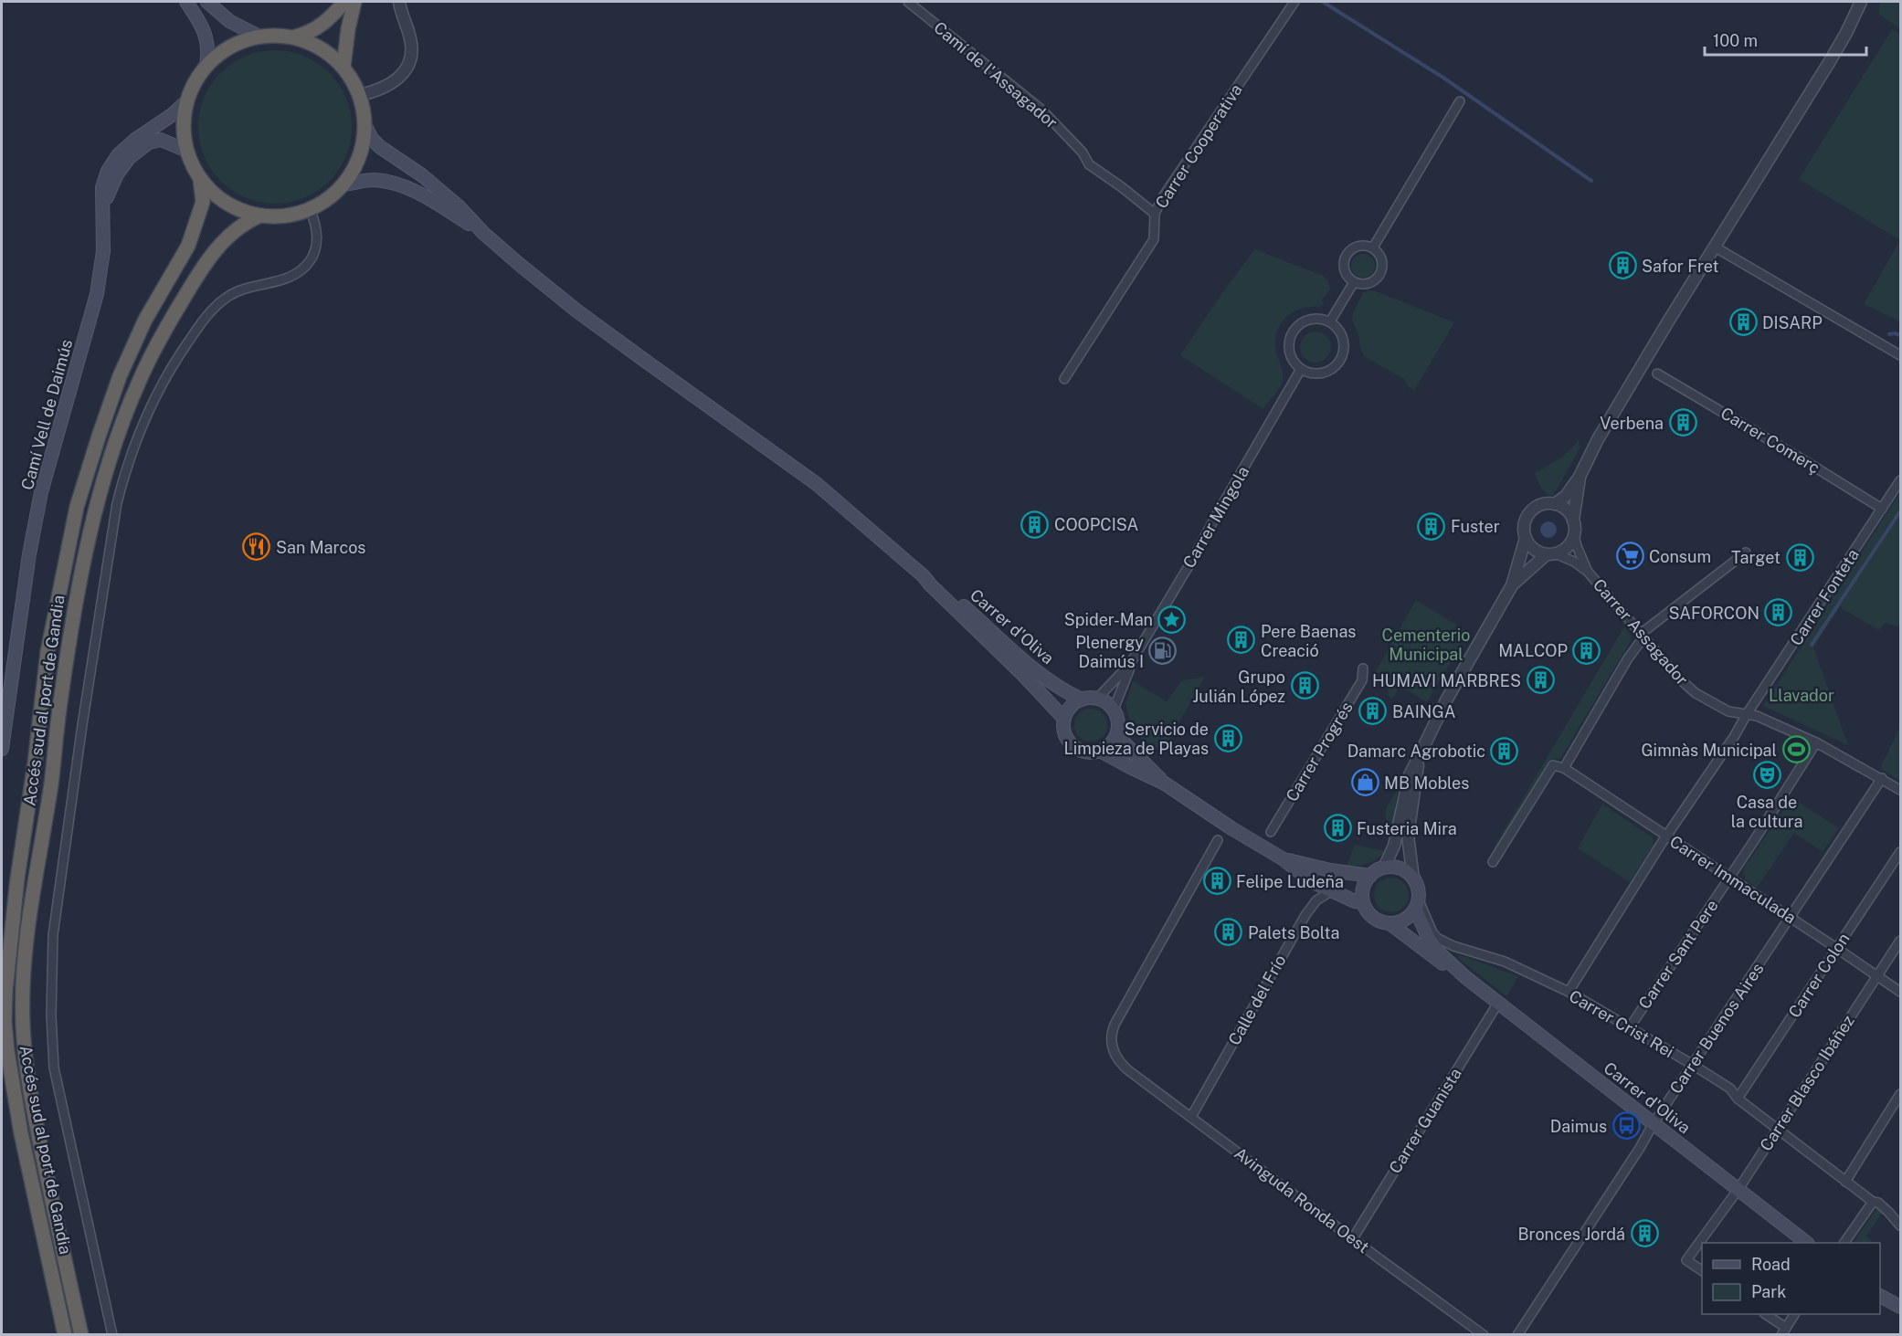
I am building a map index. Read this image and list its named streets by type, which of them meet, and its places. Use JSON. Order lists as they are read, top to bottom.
{
  "streets": {
    "highway": ["Accés sud al port de Gandia"],
    "main road": ["Camí Vell de Daimús", "Carrer d'Oliva"],
    "street": [
      "Camí de l'Assagador",
      "Carrer Cooperativa",
      "Carrer Comerç",
      "Carrer Mingola",
      "Carrer Fonteta",
      "Carrer Assagador",
      "Carrer Progrés",
      "Carrer Immaculada",
      "Carrer Sant Pere",
      "Carrer Colon",
      "Calle del Frío",
      "Carrer Crist Rei",
      "Carrer Buenos Aires",
      "Carrer Blasco Ibáñez",
      "Carrer Guanista",
      "Avinguda Ronda Oest"
    ]
  },
  "crossings": [
    ["Camí de l'Assagador", "Carrer Cooperativa"],
    ["Camí Vell de Daimús", "Accés sud al port de Gandia"],
    ["Carrer Comerç", "Carrer Fonteta"],
    ["Carrer Mingola", "Carrer d'Oliva"],
    ["Carrer Fonteta", "Carrer Assagador"],
    ["Carrer Fonteta", "Carrer Immaculada"],
    ["Carrer Fonteta", "Carrer Crist Rei"],
    ["Carrer d'Oliva", "Carrer Crist Rei"],
    ["Carrer d'Oliva", "Carrer Buenos Aires"],
    ["Carrer d'Oliva", "Carrer Blasco Ibáñez"],
    ["Carrer d'Oliva", "Carrer Guanista"],
    ["Carrer Assagador", "Carrer Sant Pere"],
    ["Carrer Assagador", "Carrer Buenos Aires"],
    ["Carrer Immaculada", "Carrer Sant Pere"],
    ["Carrer Immaculada", "Carrer Colon"],
    ["Carrer Immaculada", "Carrer Buenos Aires"],
    ["Carrer Immaculada", "Carrer Blasco Ibáñez"],
    ["Carrer Sant Pere", "Carrer Crist Rei"],
    ["Carrer Colon", "Carrer Crist Rei"],
    ["Calle del Frío", "Avinguda Ronda Oest"],
    ["Carrer Crist Rei", "Carrer Buenos Aires"],
    ["Carrer Crist Rei", "Carrer Blasco Ibáñez"],
    ["Carrer Guanista", "Avinguda Ronda Oest"]
  ],
  "parks": ["Cementerio Municipal", "Llavador"],
  "places": {
    "building": [
      "Safor Fret",
      "DISARP",
      "Verbena",
      "COOPCISA",
      "Fuster",
      "Target",
      "SAFORCON",
      "Pere Baenas Creació",
      "MALCOP",
      "HUMAVI MARBRES",
      "Grupo Julián López",
      "BAINGA",
      "Servicio de Limpieza de Playas",
      "Damarc Agrobotic",
      "Fusteria Mira",
      "Felipe Ludeña",
      "Palets Bolta",
      "Bronces Jordá"
    ],
    "restaurant": ["San Marcos"],
    "supermarket": ["Consum"],
    "place": ["Spider-Man"],
    "fuel station": ["Plenergy Daimús I"],
    "sports": ["Gimnàs Municipal"],
    "theatre": ["Casa de la cultura"],
    "shop": ["MB Mobles"],
    "bus stop": ["Daimus"]
  },
  "legend": ["Road", "Park"],
  "scale_bar": "100 m"
}
